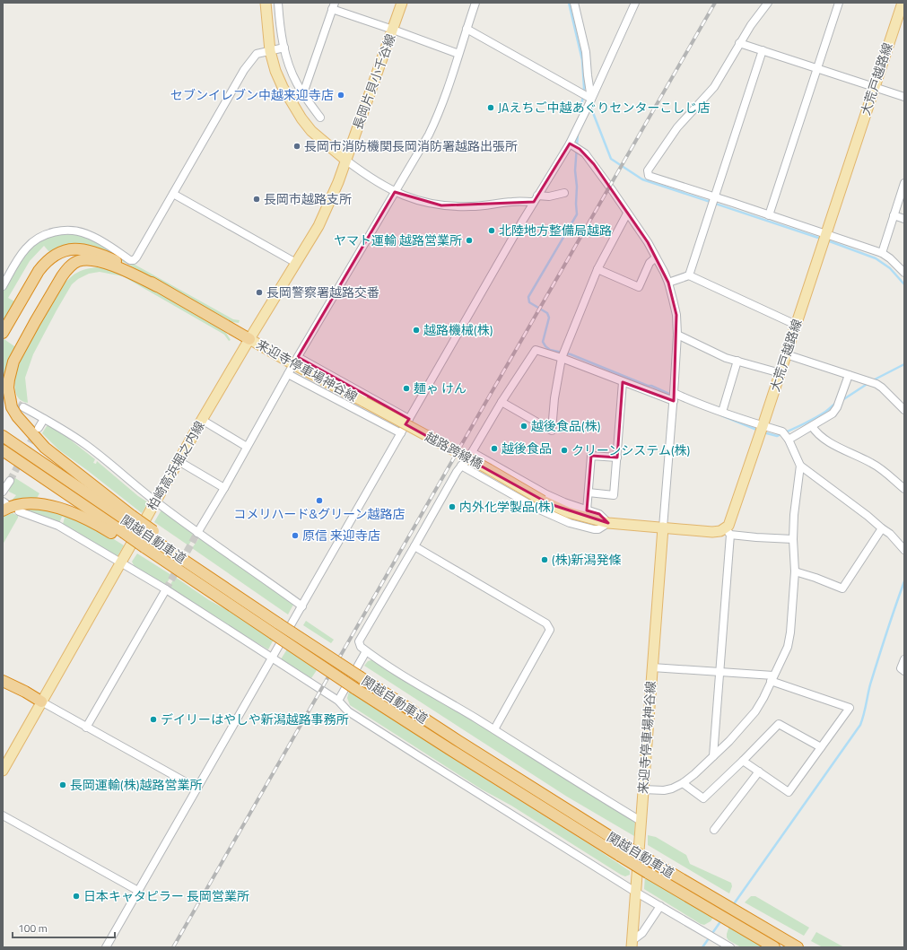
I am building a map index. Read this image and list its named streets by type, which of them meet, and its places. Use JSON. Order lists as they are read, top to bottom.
{
  "streets": {
    "highway": ["関越自動車道"],
    "main road": [
      "大荒戸越路線",
      "長岡片貝小千谷線",
      "来迎寺停車場神谷線",
      "越路跨線橋",
      "柏崎高浜堀之内線"
    ]
  },
  "crossings": [
    ["長岡片貝小千谷線", "柏崎高浜堀之内線"],
    ["来迎寺停車場神谷線", "越路跨線橋"],
    ["来迎寺停車場神谷線", "柏崎高浜堀之内線"]
  ],
  "places": [
    "セブンイレブン中越来迎寺店",
    "JAえちご中越あぐりセンターこしじ店",
    "長岡市消防機関長岡消防署越路出張所",
    "長岡市越路支所",
    "北陸地方整備局越路",
    "ヤマト運輸 越路営業所",
    "長岡警察署越路交番",
    "越路機械(株)",
    "麺ゃ けん",
    "越後食品(株)",
    "越後食品",
    "クリーンシステム(株)",
    "コメリハード&グリーン越路店",
    "内外化学製品(株)",
    "原信 来迎寺店",
    "(株)新潟発條",
    "デイリーはやしや新潟越路事務所",
    "長岡運輸(株)越路営業所",
    "日本キャタピラー 長岡営業所"
  ],
  "scale_bar": "100 m"
}
